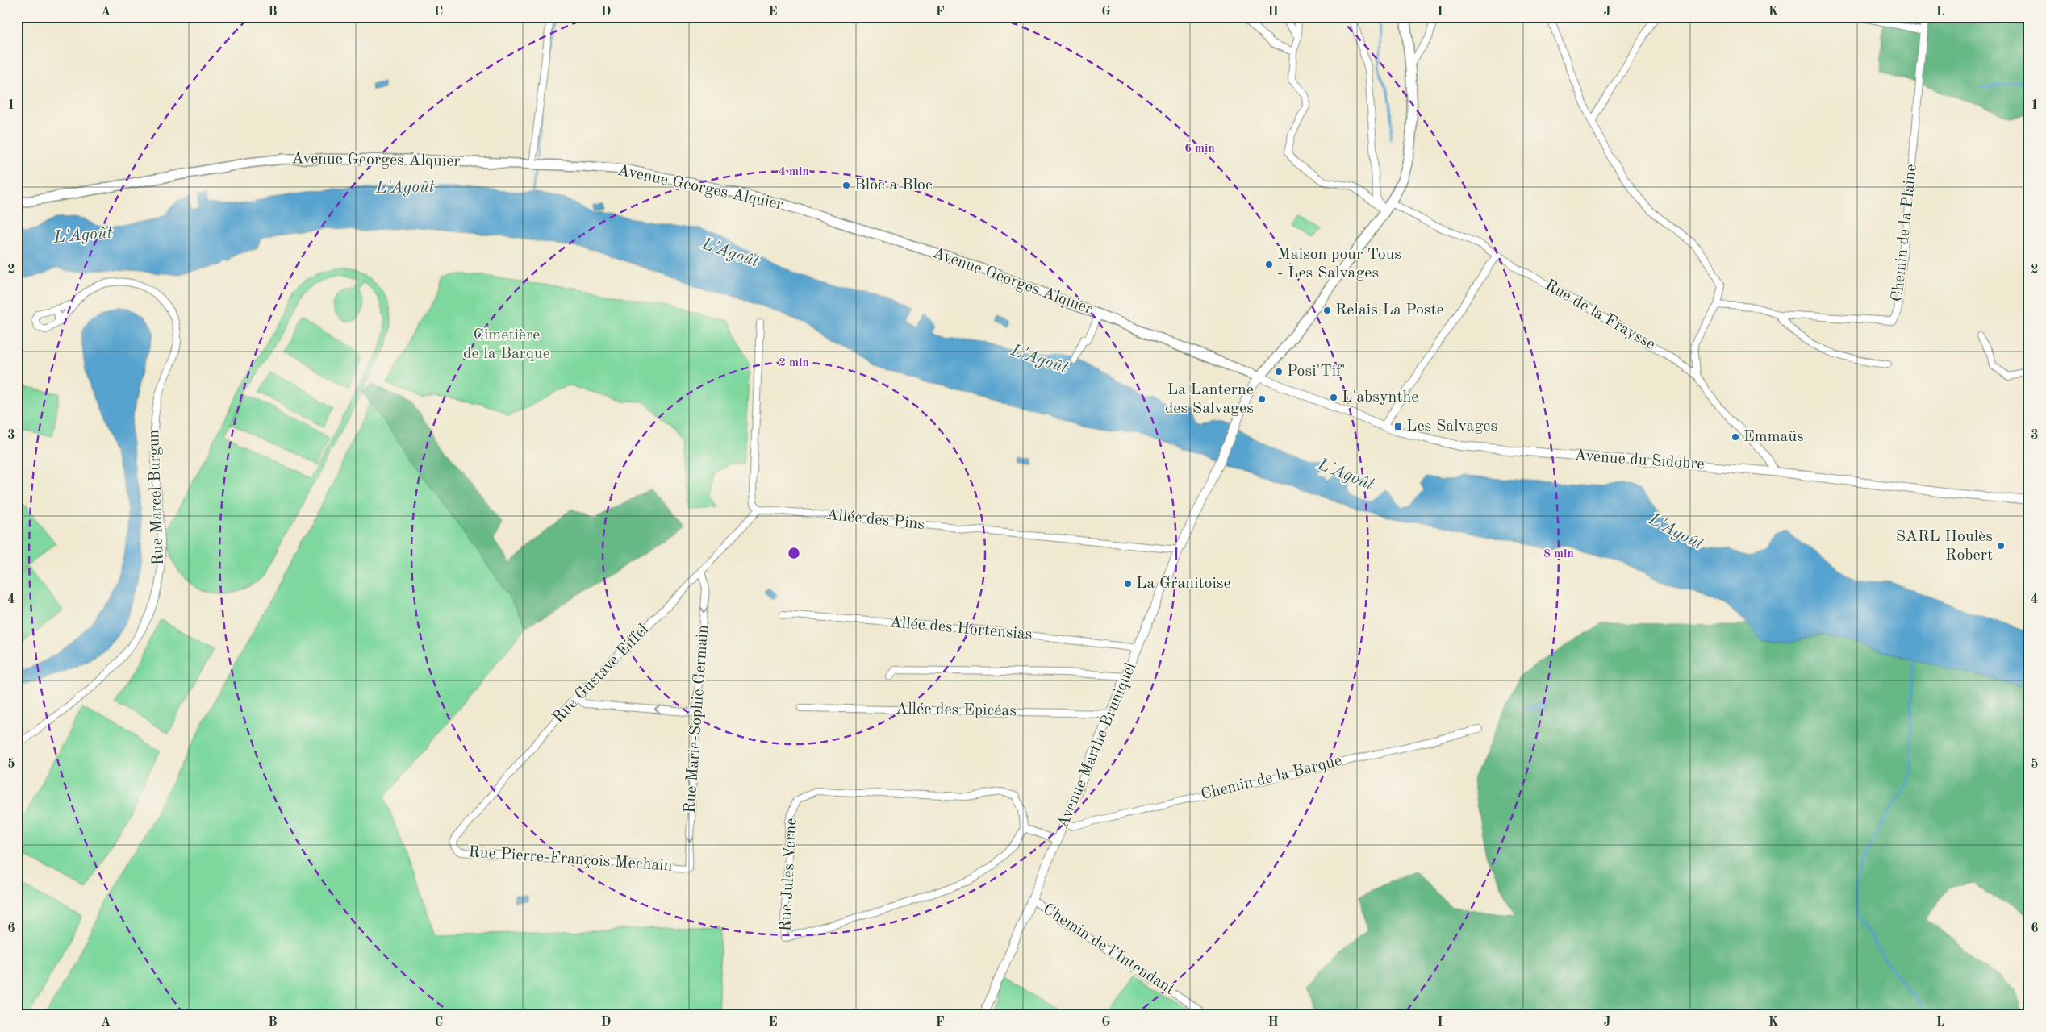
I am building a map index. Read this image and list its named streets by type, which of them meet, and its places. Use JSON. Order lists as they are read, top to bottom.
{
  "streets": {
    "main road": ["Avenue Georges Alquier"],
    "street": [
      "Chemin de la Plaine",
      "Rue de la Fraysse",
      "Avenue du Sidobre",
      "Rue Marcel Burgun",
      "Allée des Pins",
      "Allée des Hortensias",
      "Rue Gustave Eiffel",
      "Allée des Epicéas",
      "Rue Marie-Sophie Germain",
      "Avenue Marthe Bruniquel",
      "Chemin de la Barque",
      "Rue Pierre-François Mechain",
      "Rue Jules Verne",
      "Chemin de l'Intendant"
    ]
  },
  "crossings": [
    ["Avenue Georges Alquier", "Avenue du Sidobre"],
    ["Avenue Georges Alquier", "Avenue Marthe Bruniquel"],
    ["Rue de la Fraysse", "Avenue du Sidobre"],
    ["Avenue du Sidobre", "Avenue Marthe Bruniquel"],
    ["Allée des Pins", "Rue Gustave Eiffel"],
    ["Allée des Pins", "Avenue Marthe Bruniquel"],
    ["Allée des Hortensias", "Avenue Marthe Bruniquel"],
    ["Rue Gustave Eiffel", "Rue Marie-Sophie Germain"],
    ["Rue Gustave Eiffel", "Rue Pierre-François Mechain"],
    ["Allée des Epicéas", "Avenue Marthe Bruniquel"],
    ["Rue Marie-Sophie Germain", "Rue Pierre-François Mechain"],
    ["Avenue Marthe Bruniquel", "Chemin de la Barque"],
    ["Avenue Marthe Bruniquel", "Chemin de l'Intendant"]
  ],
  "one_way": ["Rue Marie-Sophie Germain"],
  "water": ["L'Agoût"],
  "parks": ["Cimetière de la Barque"],
  "places": {
    "other": [
      "Bloc a Bloc",
      "Maison pour Tous - Les Salvages",
      "Relais La Poste",
      "Posi'Tif'",
      "L'absynthe",
      "La Lanterne des Salvages",
      "Emmaüs",
      "SARL Houlès Robert",
      "La Granitoise"
    ],
    "transit": ["Les Salvages"]
  },
  "grid": {
    "columns": [
      "A",
      "B",
      "C",
      "D",
      "E",
      "F",
      "G",
      "H",
      "I",
      "J",
      "K",
      "L"
    ],
    "rows": [
      "1",
      "2",
      "3",
      "4",
      "5",
      "6"
    ]
  },
  "rings": [
    "6 min",
    "4 min",
    "2 min",
    "8 min"
  ]
}
